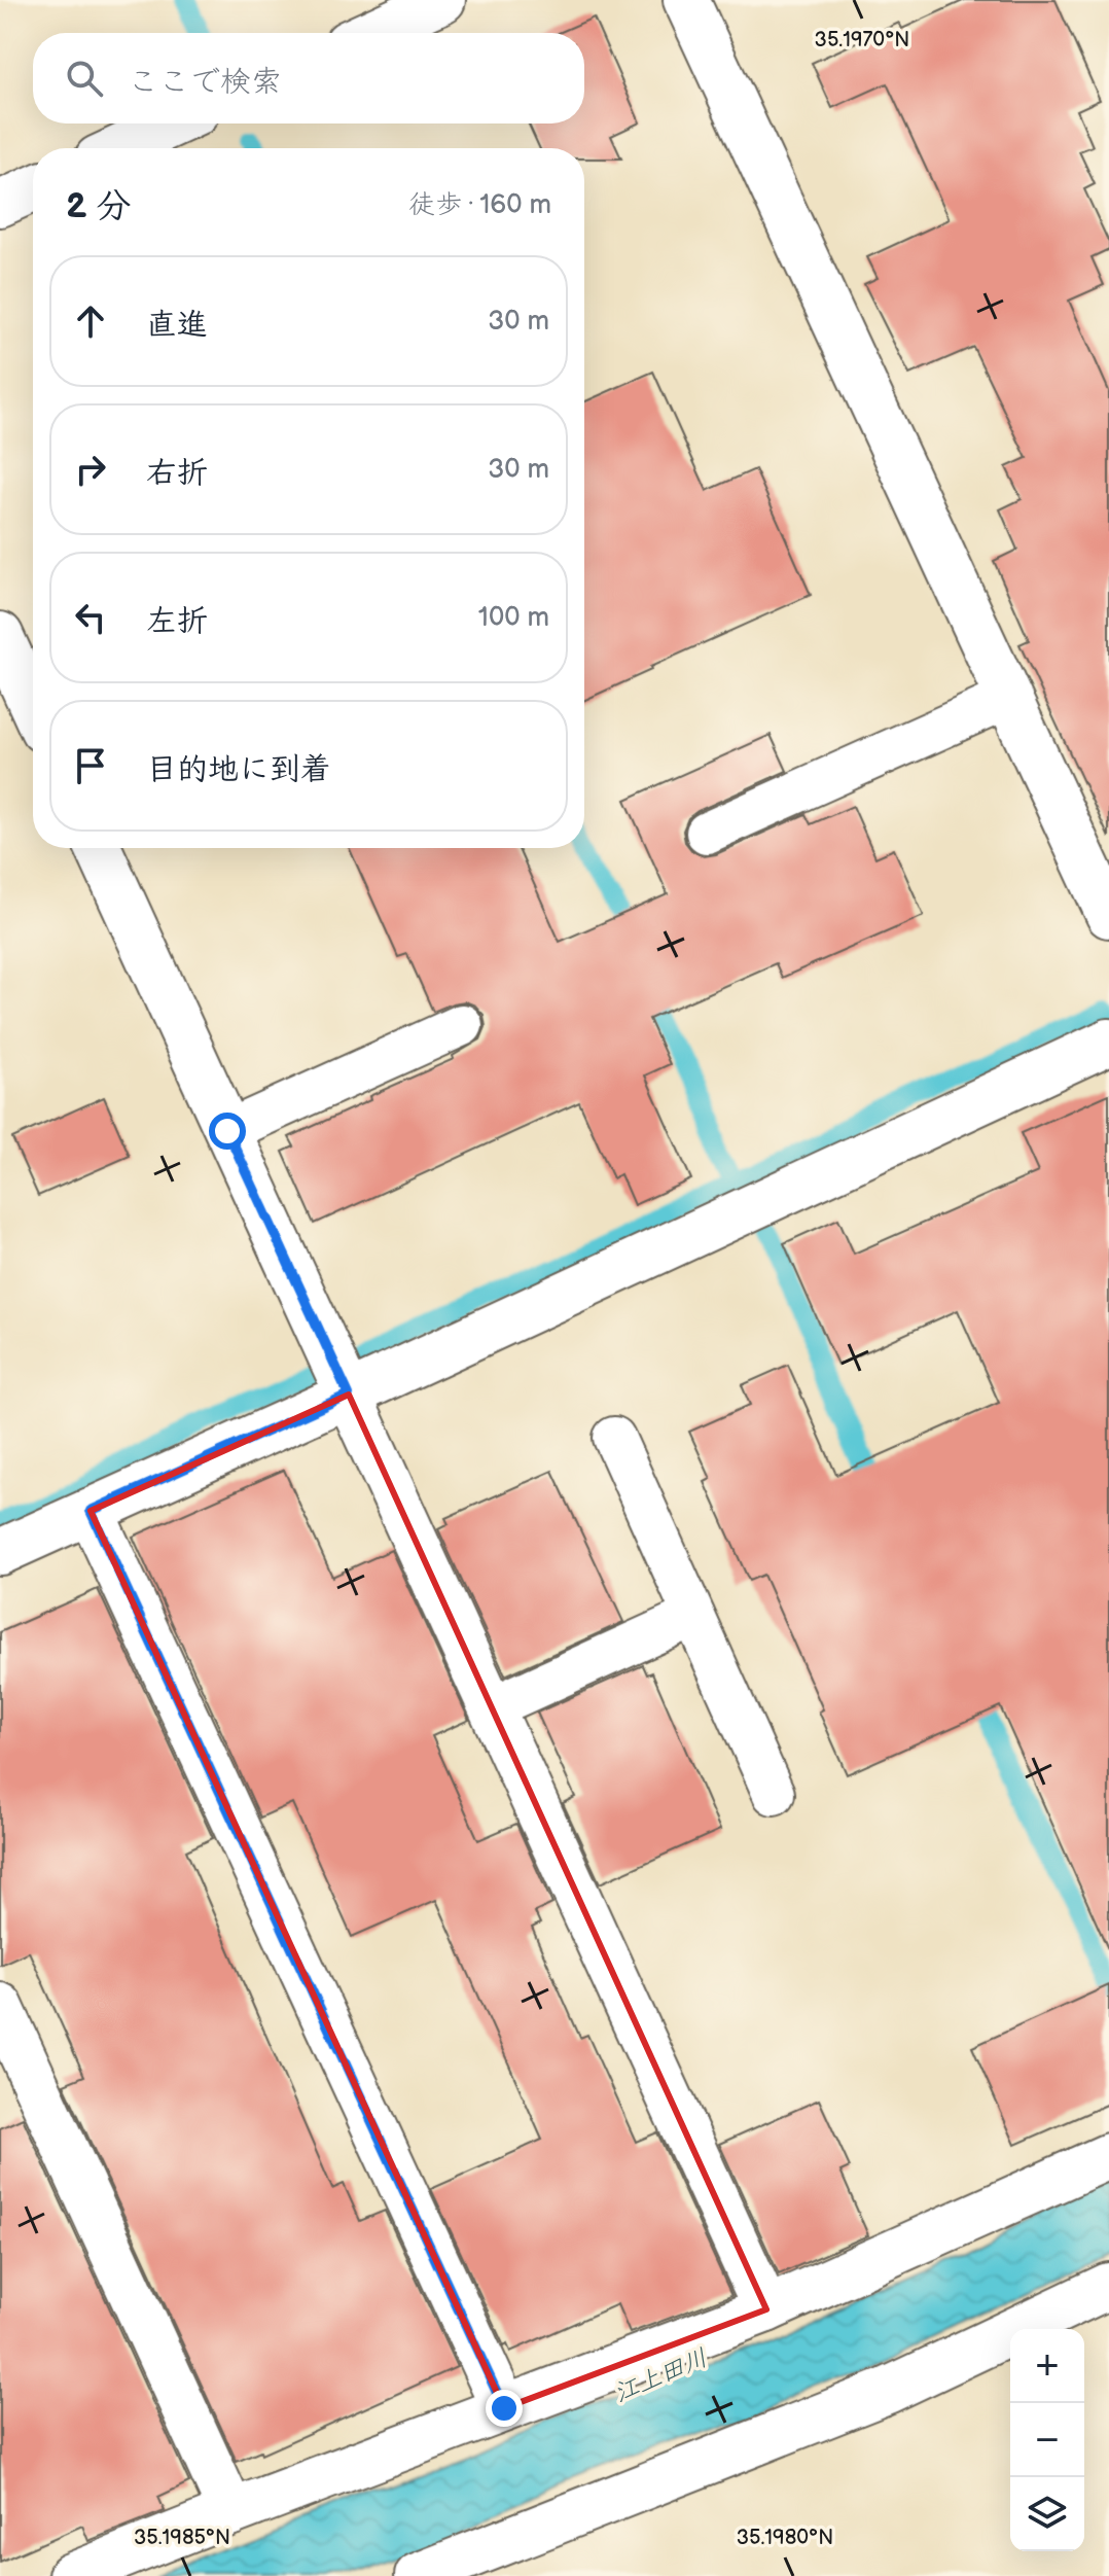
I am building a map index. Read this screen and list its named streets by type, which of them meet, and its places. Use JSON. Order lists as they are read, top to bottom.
{
  "water": ["江上田川"],
  "page": {
    "search": "ここで検索",
    "heading": ["2 分", "徒歩 · 160 m"],
    "list": [
      ["直進", "30 m"],
      ["右折", "30 m"],
      ["左折", "100 m"],
      "目的地に到着"
    ],
    "map_buttons": ["+", "−"]
  },
  "coordinates": ["35.1970°N", "35.1985°N", "35.1980°N"]
}
